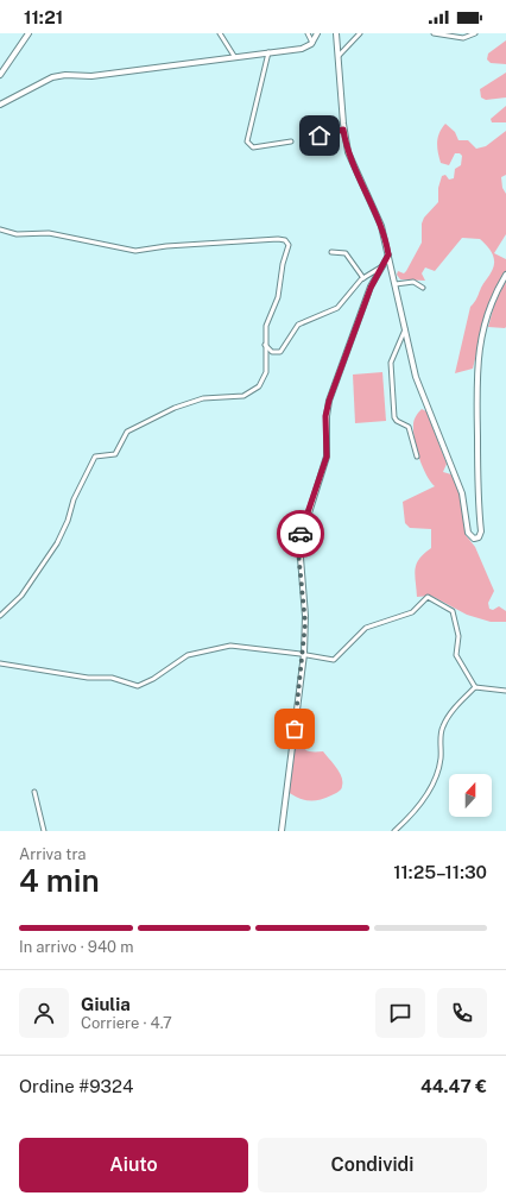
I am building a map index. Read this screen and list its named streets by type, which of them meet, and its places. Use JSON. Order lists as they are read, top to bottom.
{
  "north": "top",
  "page": {
    "status": "11:21",
    "heading": ["4 min", "Arriva tra", "11:25–11:30"],
    "panel": [
      "Giulia",
      "Corriere · 4.7",
      "Ordine #9324",
      "44.47 €"
    ],
    "bar": "In arrivo · 940 m",
    "buttons": ["Aiuto", "Condividi"]
  }
}
